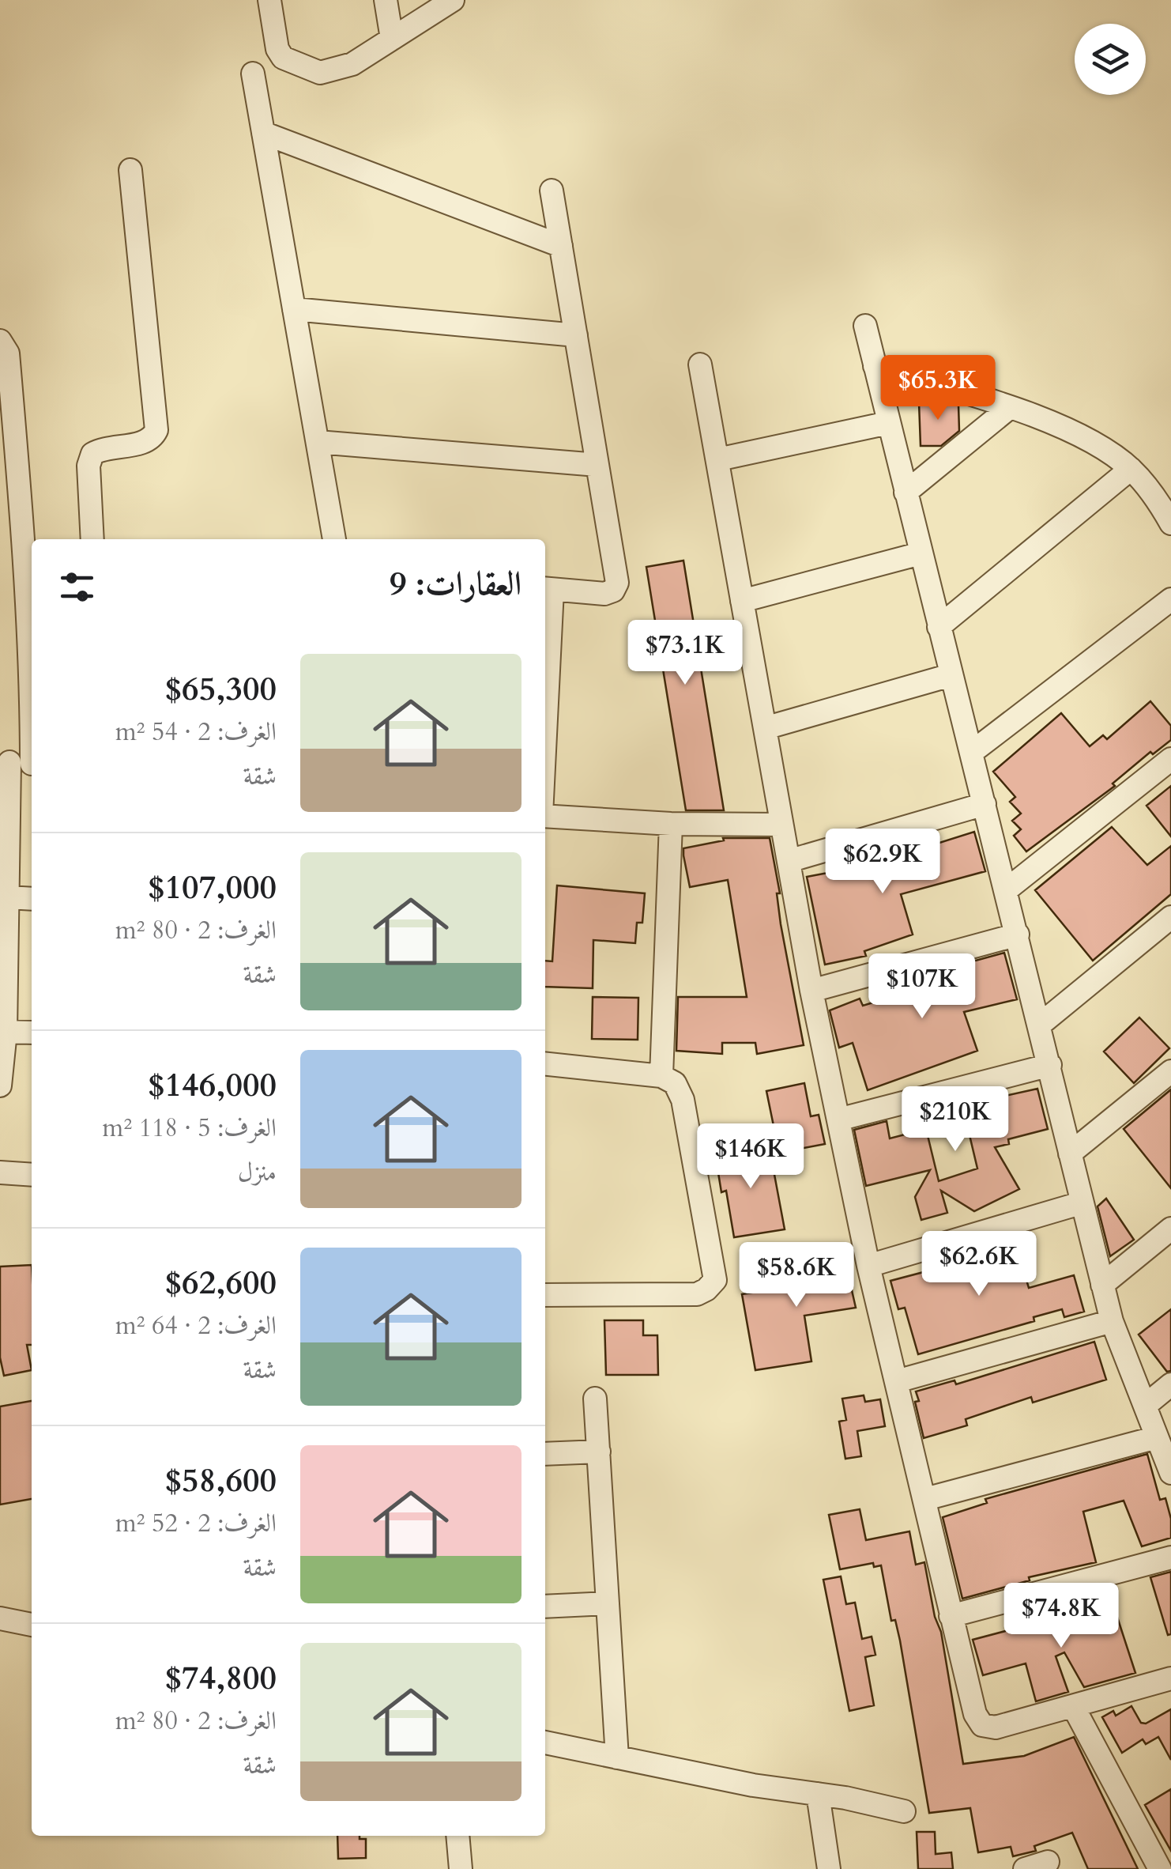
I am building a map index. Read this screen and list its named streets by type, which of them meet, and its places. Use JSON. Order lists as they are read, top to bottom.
{
  "page": {
    "price": [
      "$65.3K",
      "$73.1K",
      "$62.9K",
      "$107K",
      "$210K",
      "$146K",
      "$62.6K",
      "$58.6K",
      "$74.8K"
    ],
    "heading": "العقارات: 9",
    "list": [
      {
        "name": "$65,300",
        "note": "الغرف: 2 · 54 m² · شقة"
      },
      {
        "name": "$107,000",
        "note": "الغرف: 2 · 80 m² · شقة"
      },
      {
        "name": "$146,000",
        "note": "الغرف: 5 · 118 m² · منزل"
      },
      {
        "name": "$62,600",
        "note": "الغرف: 2 · 64 m² · شقة"
      },
      {
        "name": "$58,600",
        "note": "الغرف: 2 · 52 m² · شقة"
      },
      {
        "name": "$74,800",
        "note": "الغرف: 2 · 80 m² · شقة"
      }
    ]
  }
}
